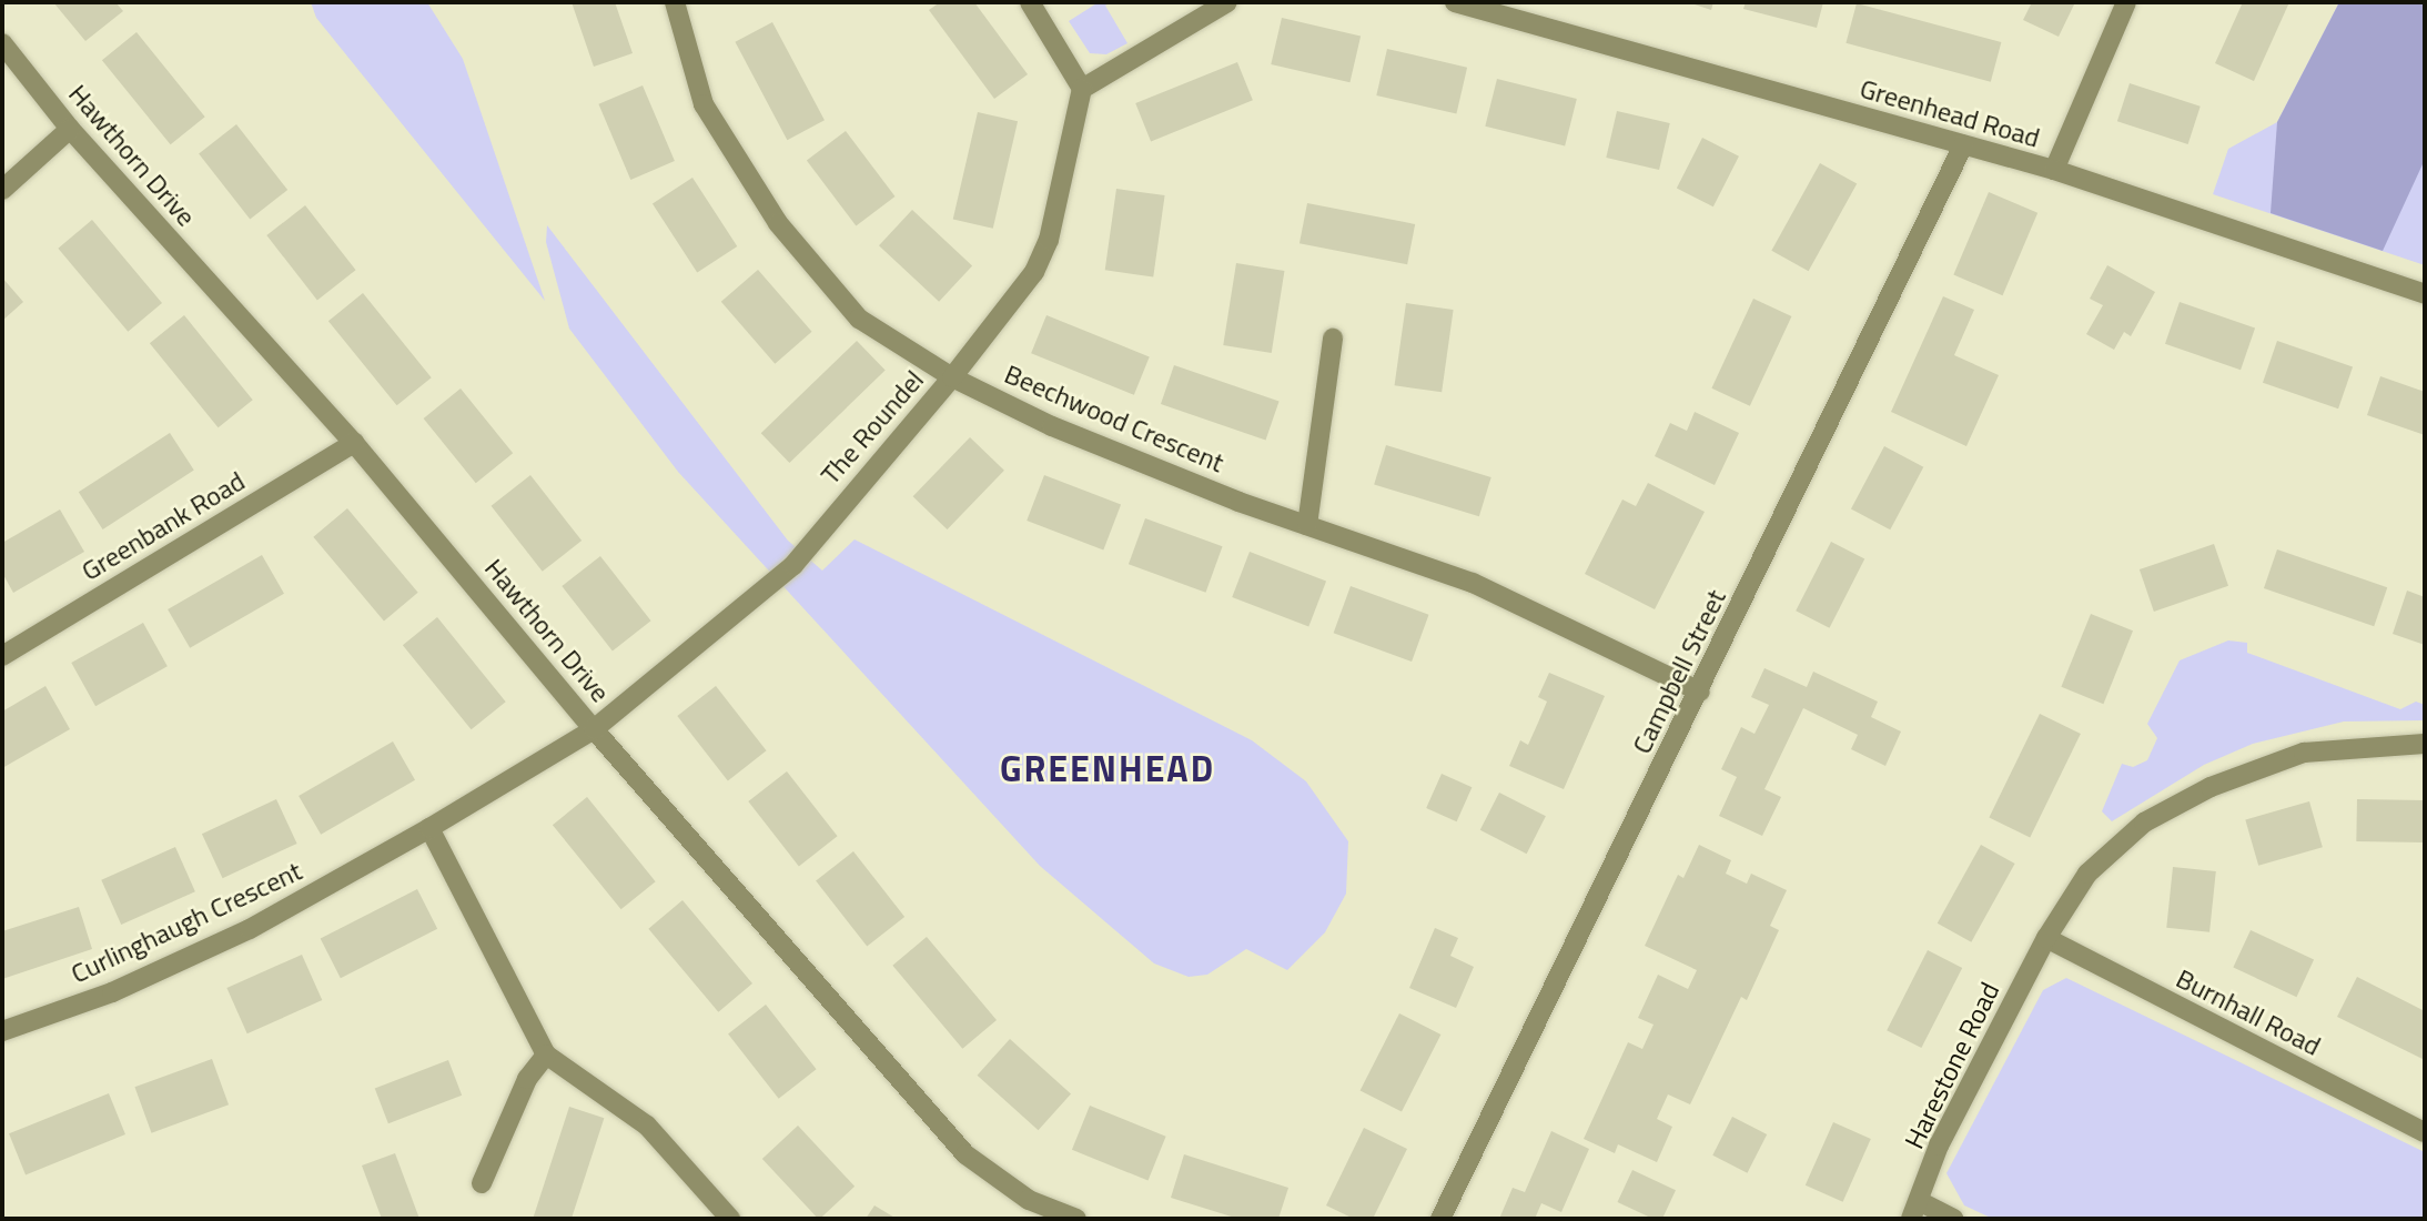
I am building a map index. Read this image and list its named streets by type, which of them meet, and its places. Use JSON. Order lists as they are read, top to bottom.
{
  "streets": {
    "street": [
      "Greenhead Road",
      "Hawthorn Drive",
      "Beechwood Crescent",
      "The Roundel",
      "Greenbank Road",
      "Campbell Street",
      "Curlinghaugh Crescent",
      "Burnhall Road",
      "Harestone Road"
    ]
  },
  "crossings": [
    ["Greenhead Road", "Campbell Street"],
    ["Hawthorn Drive", "The Roundel"],
    ["Hawthorn Drive", "Greenbank Road"],
    ["Hawthorn Drive", "Curlinghaugh Crescent"],
    ["Beechwood Crescent", "The Roundel"],
    ["Beechwood Crescent", "Campbell Street"],
    ["The Roundel", "Curlinghaugh Crescent"],
    ["Burnhall Road", "Harestone Road"]
  ],
  "districts": ["GREENHEAD"]
}
